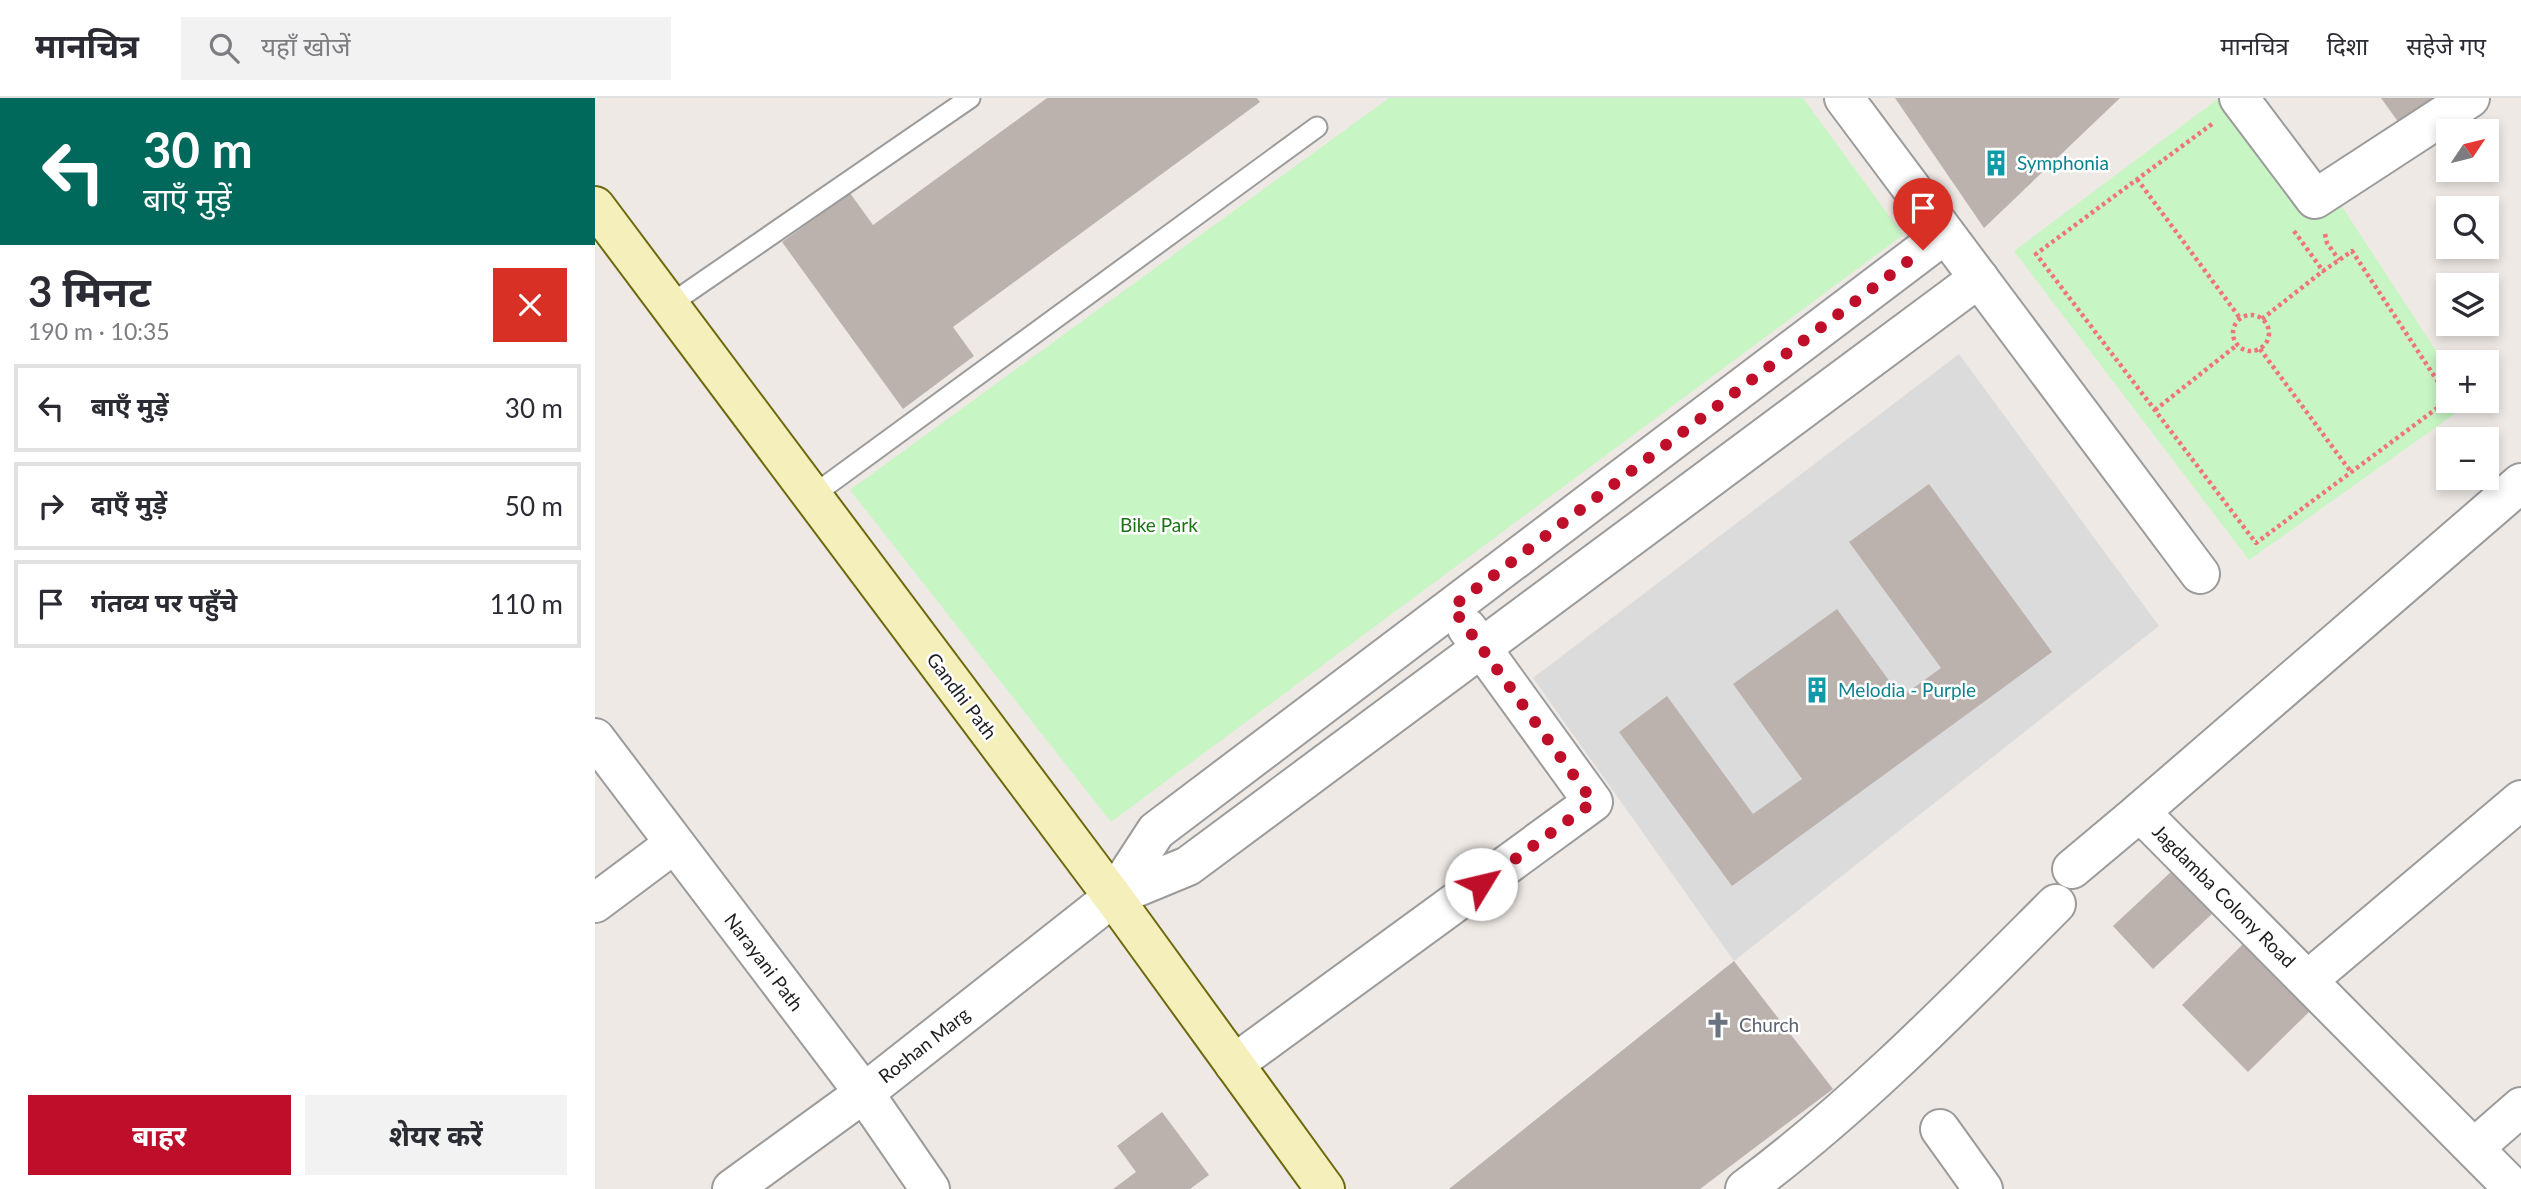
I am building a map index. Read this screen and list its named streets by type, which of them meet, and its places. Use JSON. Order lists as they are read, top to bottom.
{
  "streets": {
    "street": [
      "Gandhi Path",
      "Jagdamba Colony Road",
      "Narayani Path",
      "Roshan Marg"
    ]
  },
  "crossings": [
    ["Gandhi Path", "Roshan Marg"],
    ["Narayani Path", "Roshan Marg"]
  ],
  "parks": ["Bike Park"],
  "places": {
    "building": ["Symphonia", "Melodia - Purple"],
    "church": ["Church"]
  },
  "north": "top right",
  "page": {
    "header": "मानचित्र",
    "search": "यहाँ खोजें",
    "nav": ["मानचित्र", "दिशा", "सहेजे गए"],
    "turn": ["30 m", "बाएँ मुड़ें"],
    "map_buttons": ["+", "−"],
    "heading": ["3 मिनट", "190 m · 10:35"],
    "list": [
      {
        "name": "बाएँ मुड़ें",
        "value": "30 m"
      },
      {
        "name": "दाएँ मुड़ें",
        "value": "50 m"
      },
      {
        "name": "गंतव्य पर पहुँचे",
        "value": "110 m"
      }
    ],
    "buttons": ["बाहर", "शेयर करें"]
  }
}
